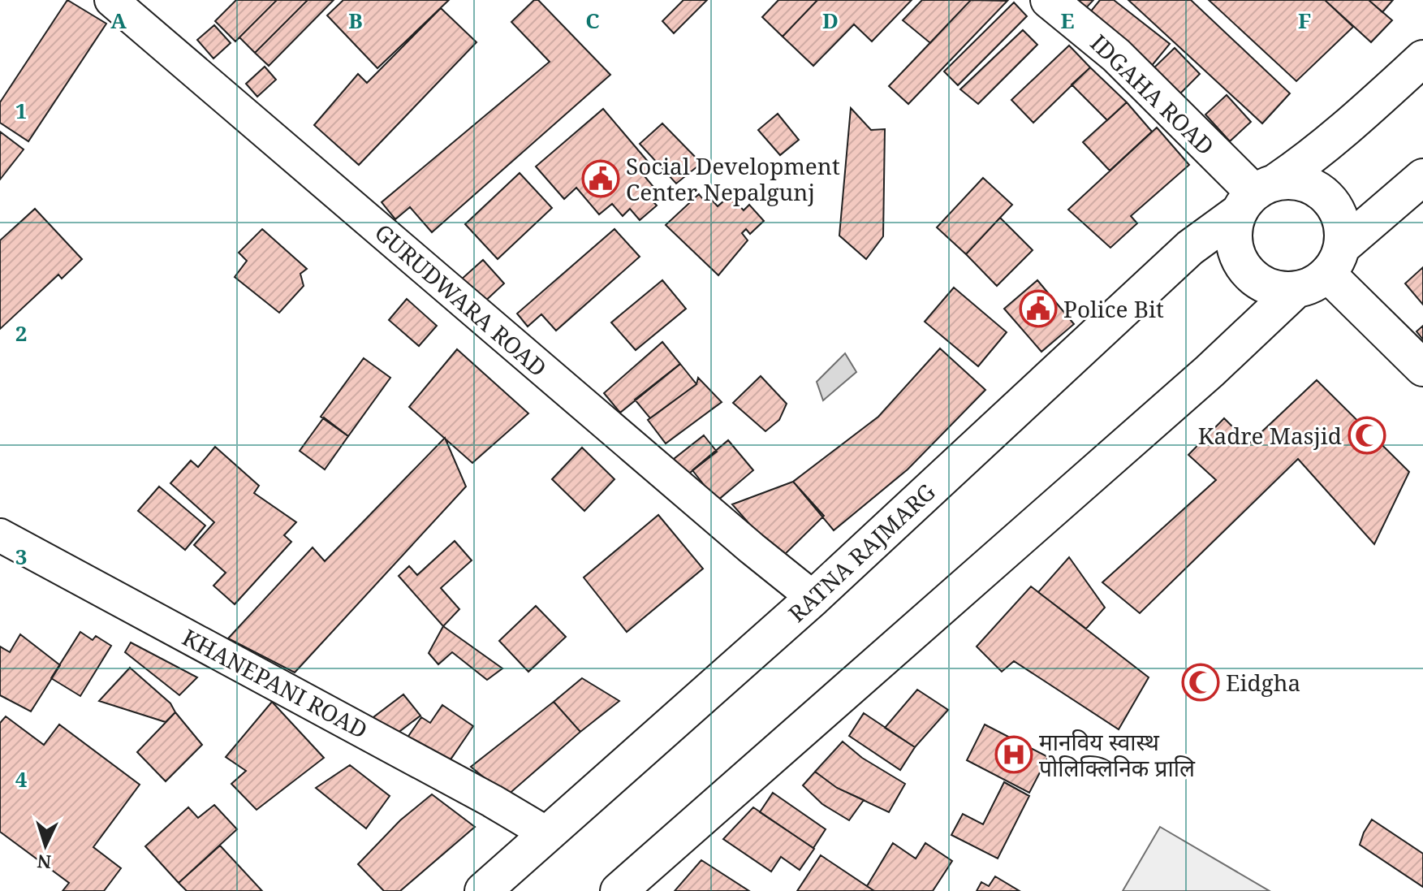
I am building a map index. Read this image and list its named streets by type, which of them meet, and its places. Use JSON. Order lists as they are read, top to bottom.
{
  "streets": {
    "main road": ["IDGAHA ROAD", "RATNA RAJMARG"],
    "street": ["GURUDWARA ROAD", "KHANEPANI ROAD"]
  },
  "crossings": [
    ["IDGAHA ROAD", "RATNA RAJMARG"],
    ["GURUDWARA ROAD", "RATNA RAJMARG"],
    ["RATNA RAJMARG", "KHANEPANI ROAD"]
  ],
  "places": {
    "public building": ["Social Development Center Nepalgunj", "Police Bit"],
    "mosque": ["Kadre Masjid", "Eidgha"],
    "hospital": ["मानविय स्वास्थ पोलिक्लिनिक प्रालि"]
  },
  "north": "bottom",
  "grid": {
    "columns": [
      "A",
      "B",
      "C",
      "D",
      "E",
      "F"
    ],
    "rows": [
      "1",
      "2",
      "3",
      "4"
    ]
  }
}
